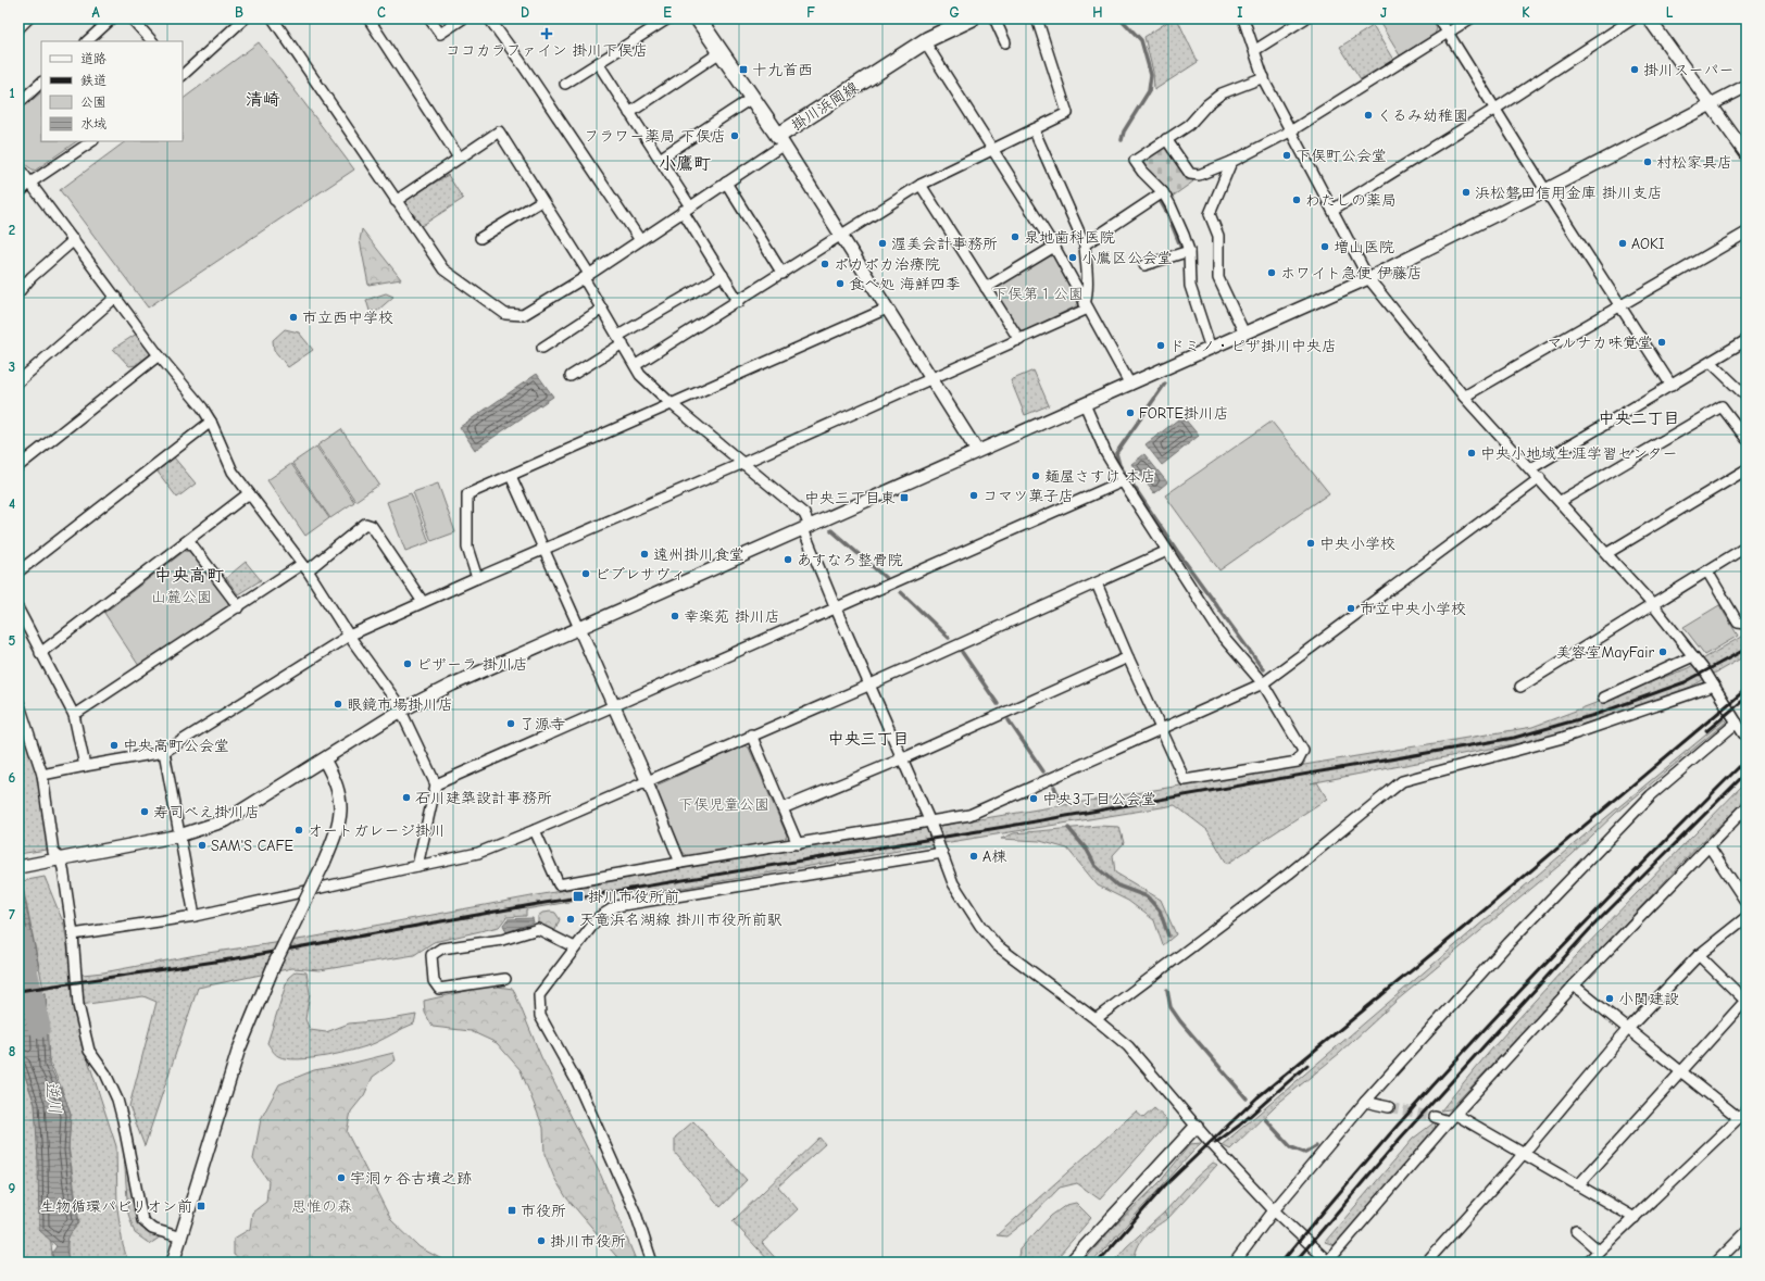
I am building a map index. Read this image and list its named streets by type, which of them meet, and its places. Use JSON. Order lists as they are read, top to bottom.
{
  "streets": {
    "main road": ["掛川浜岡線"]
  },
  "districts": [
    "清崎",
    "小鷹町",
    "中央二丁目",
    "中央高町",
    "中央三丁目"
  ],
  "water": ["逆川"],
  "parks": [
    "下俣第１公園",
    "山麓公園",
    "下俣児童公園",
    "思惟の森"
  ],
  "places": {
    "health": ["ココカラファイン 掛川下俣店"],
    "transit": [
      "十九首西",
      "中央三丁目東",
      "掛川市役所前",
      "生物循環パビリオン前",
      "市役所"
    ],
    "other": [
      "掛川スーパー",
      "くるみ幼稚園",
      "フラワー薬局 下俣店",
      "下俣町公会堂",
      "村松家具店",
      "浜松磐田信用金庫 掛川支店",
      "わたしの薬局",
      "泉地歯科医院",
      "渥美会計事務所",
      "AOKI",
      "増山医院",
      "小鷹区公会堂",
      "ポカポカ治療院",
      "ホワイト急便 伊藤店",
      "食べ処 海鮮四季",
      "市立西中学校",
      "マルナカ味覚堂",
      "ドミノ・ピザ掛川中央店",
      "FORTE掛川店",
      "中央小地域生涯学習センター",
      "麺屋さすけ 本店",
      "コマツ菓子店",
      "中央小学校",
      "遠州掛川食堂",
      "あすなろ整骨院",
      "ビブレサヴィ",
      "市立中央小学校",
      "幸楽苑 掛川店",
      "美容室MayFair",
      "ピザーラ 掛川店",
      "眼鏡市場掛川店",
      "了源寺",
      "中央高町公会堂",
      "石川建築設計事務所",
      "中央3丁目公会堂",
      "寿司べえ掛川店",
      "オートガレージ掛川",
      "SAM'S CAFE",
      "A棟",
      "天竜浜名湖線 掛川市役所前駅",
      "小関建設",
      "宇洞ヶ谷古墳之跡",
      "掛川市役所"
    ]
  },
  "legend": [
    "道路",
    "鉄道",
    "公園",
    "水域"
  ],
  "grid": {
    "columns": [
      "A",
      "B",
      "C",
      "D",
      "E",
      "F",
      "G",
      "H",
      "I",
      "J",
      "K",
      "L"
    ],
    "rows": [
      "1",
      "2",
      "3",
      "4",
      "5",
      "6",
      "7",
      "8",
      "9"
    ]
  }
}
